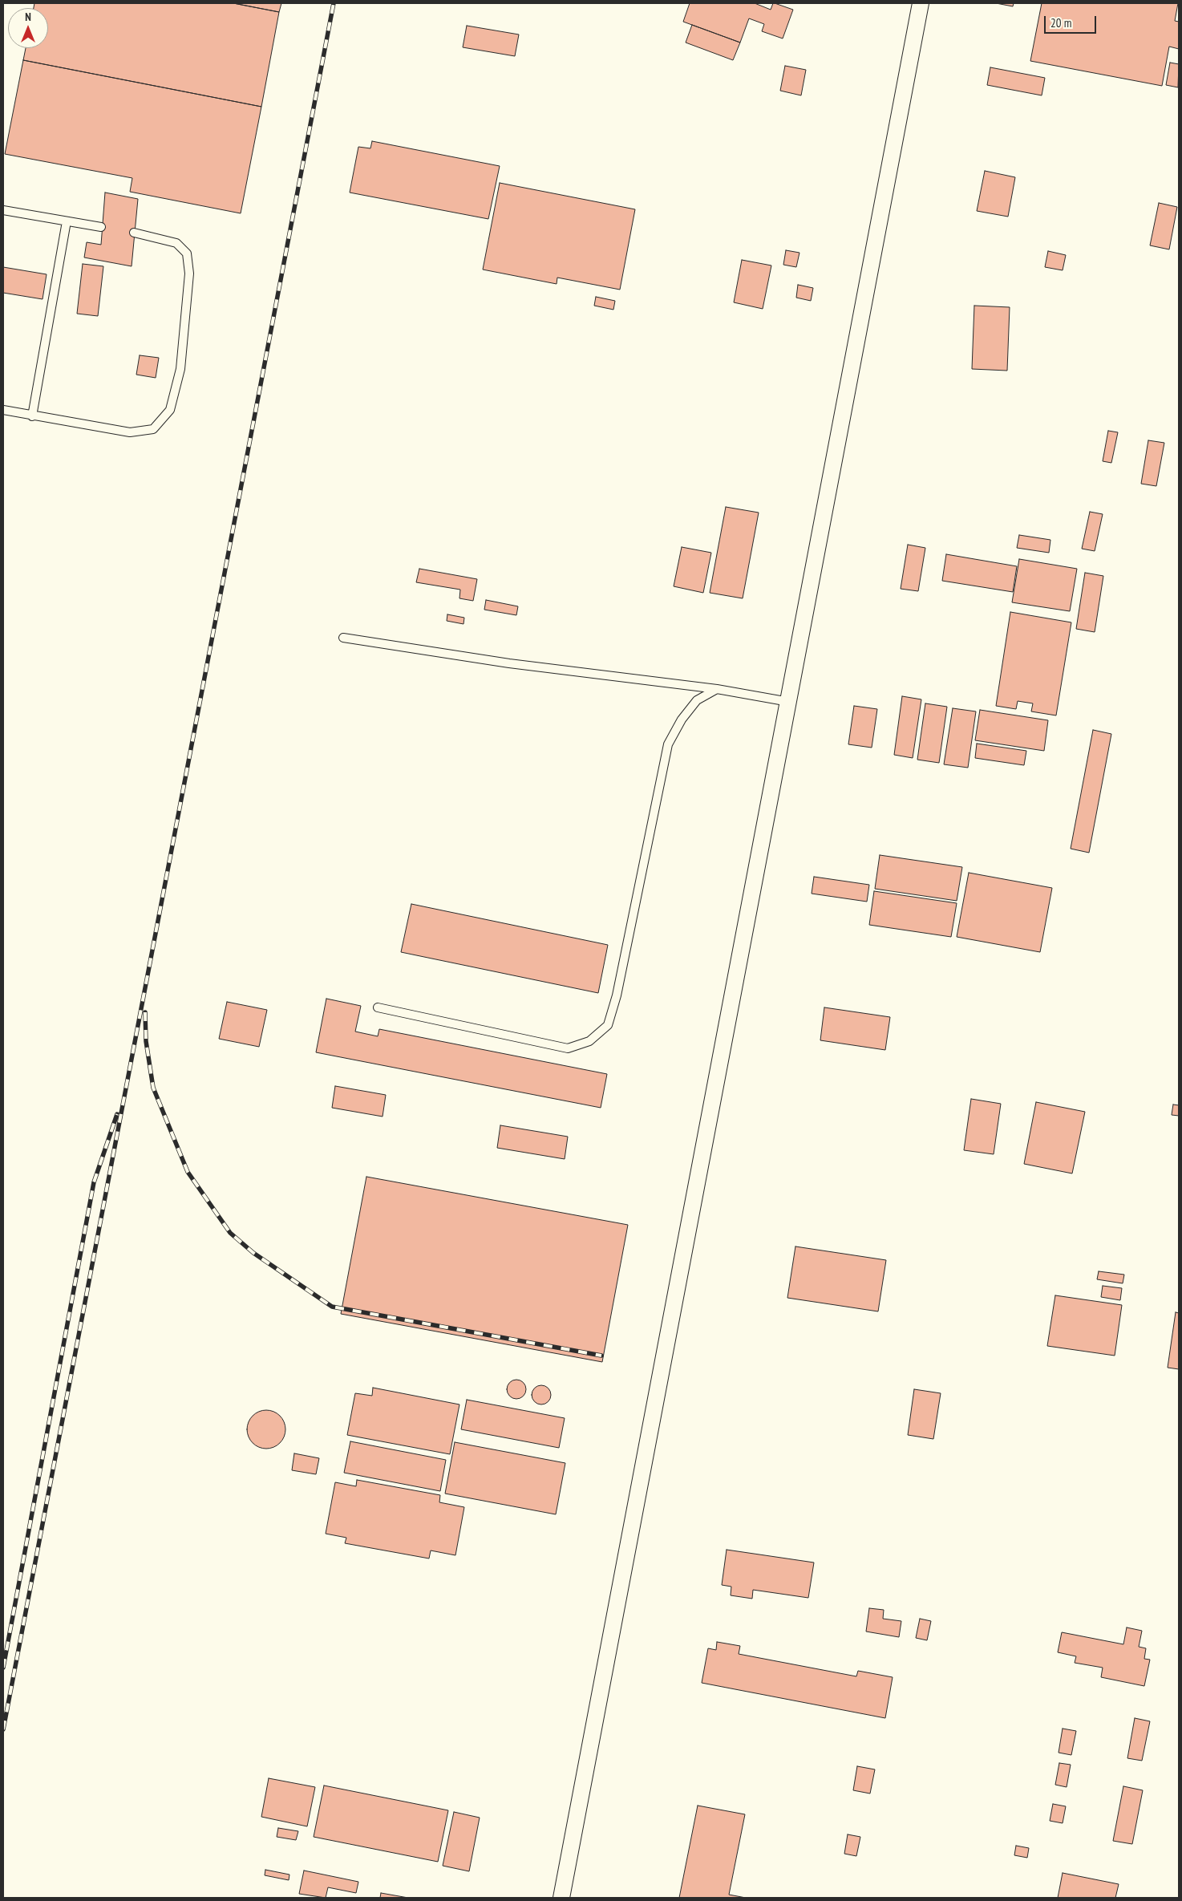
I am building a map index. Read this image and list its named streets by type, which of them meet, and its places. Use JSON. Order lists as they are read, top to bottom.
{
  "scale_bar": "20 m",
  "north": "top"
}
